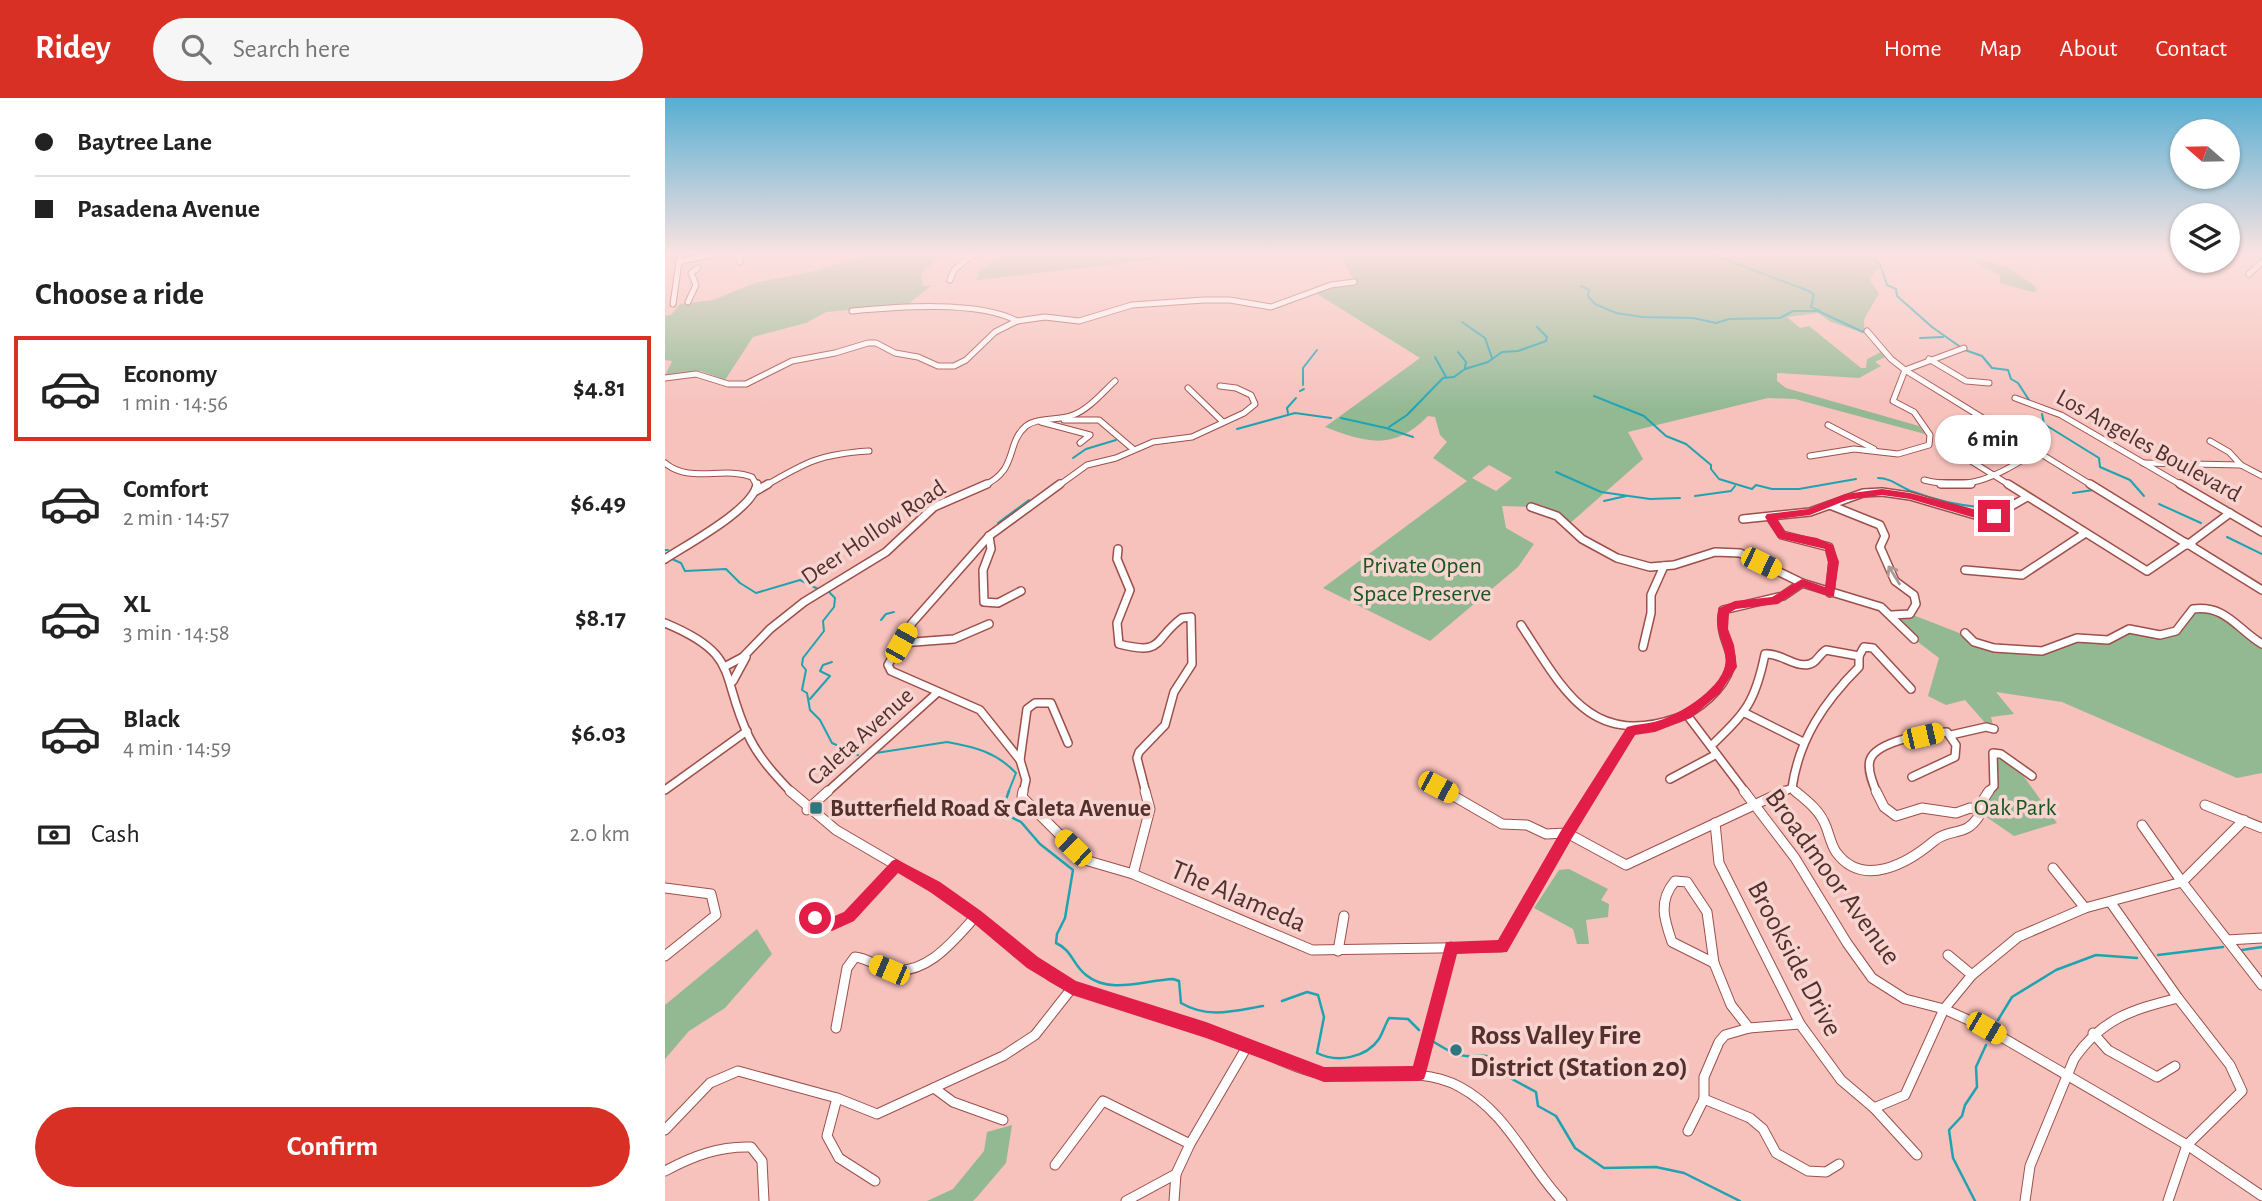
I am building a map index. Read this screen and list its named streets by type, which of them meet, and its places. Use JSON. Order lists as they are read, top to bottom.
{
  "streets": {
    "street": [
      "Los Angeles Boulevard",
      "Deer Hollow Road",
      "Caleta Avenue",
      "Broadmoor Avenue",
      "The Alameda",
      "Brookside Drive"
    ]
  },
  "parks": ["Private Open Space Preserve", "Oak Park"],
  "places": {
    "transit": ["Butterfield Road & Caleta Avenue"],
    "other": ["Ross Valley Fire District (Station 20)"]
  },
  "north": "left",
  "page": {
    "header": "Ridey",
    "search": "Search here",
    "nav": [
      "Home",
      "Map",
      "About",
      "Contact"
    ],
    "banner": ["Baytree Lane", "Pasadena Avenue"],
    "heading": "Choose a ride",
    "list": [
      {
        "name": "Economy",
        "note": "1 min · 14:56",
        "value": "$4.81"
      },
      {
        "name": "Comfort",
        "note": "2 min · 14:57",
        "value": "$6.49"
      },
      {
        "name": "XL",
        "note": "3 min · 14:58",
        "value": "$8.17"
      },
      {
        "name": "Black",
        "note": "4 min · 14:59",
        "value": "$6.03"
      }
    ],
    "bubble": "6 min",
    "pay": ["Cash", "2.0 km"],
    "buttons": "Confirm"
  }
}
